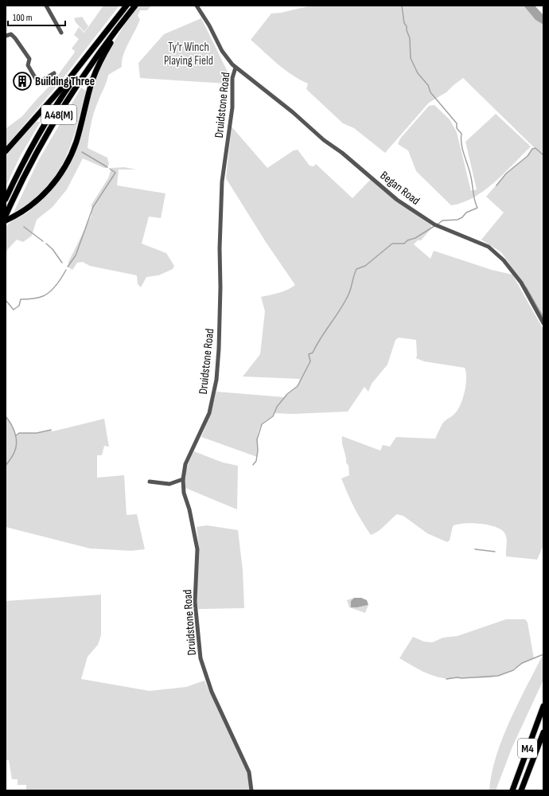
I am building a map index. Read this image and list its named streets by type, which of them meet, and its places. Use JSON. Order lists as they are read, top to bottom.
{
  "streets": {
    "highway": ["A48(M)", "M4"],
    "street": ["Druidstone Road", "Began Road"]
  },
  "crossings": [
    ["Druidstone Road", "Began Road"]
  ],
  "parks": ["Ty'r Winch Playing Field"],
  "places": {
    "building": ["Building Three"]
  },
  "scale_bar": "100 m"
}
